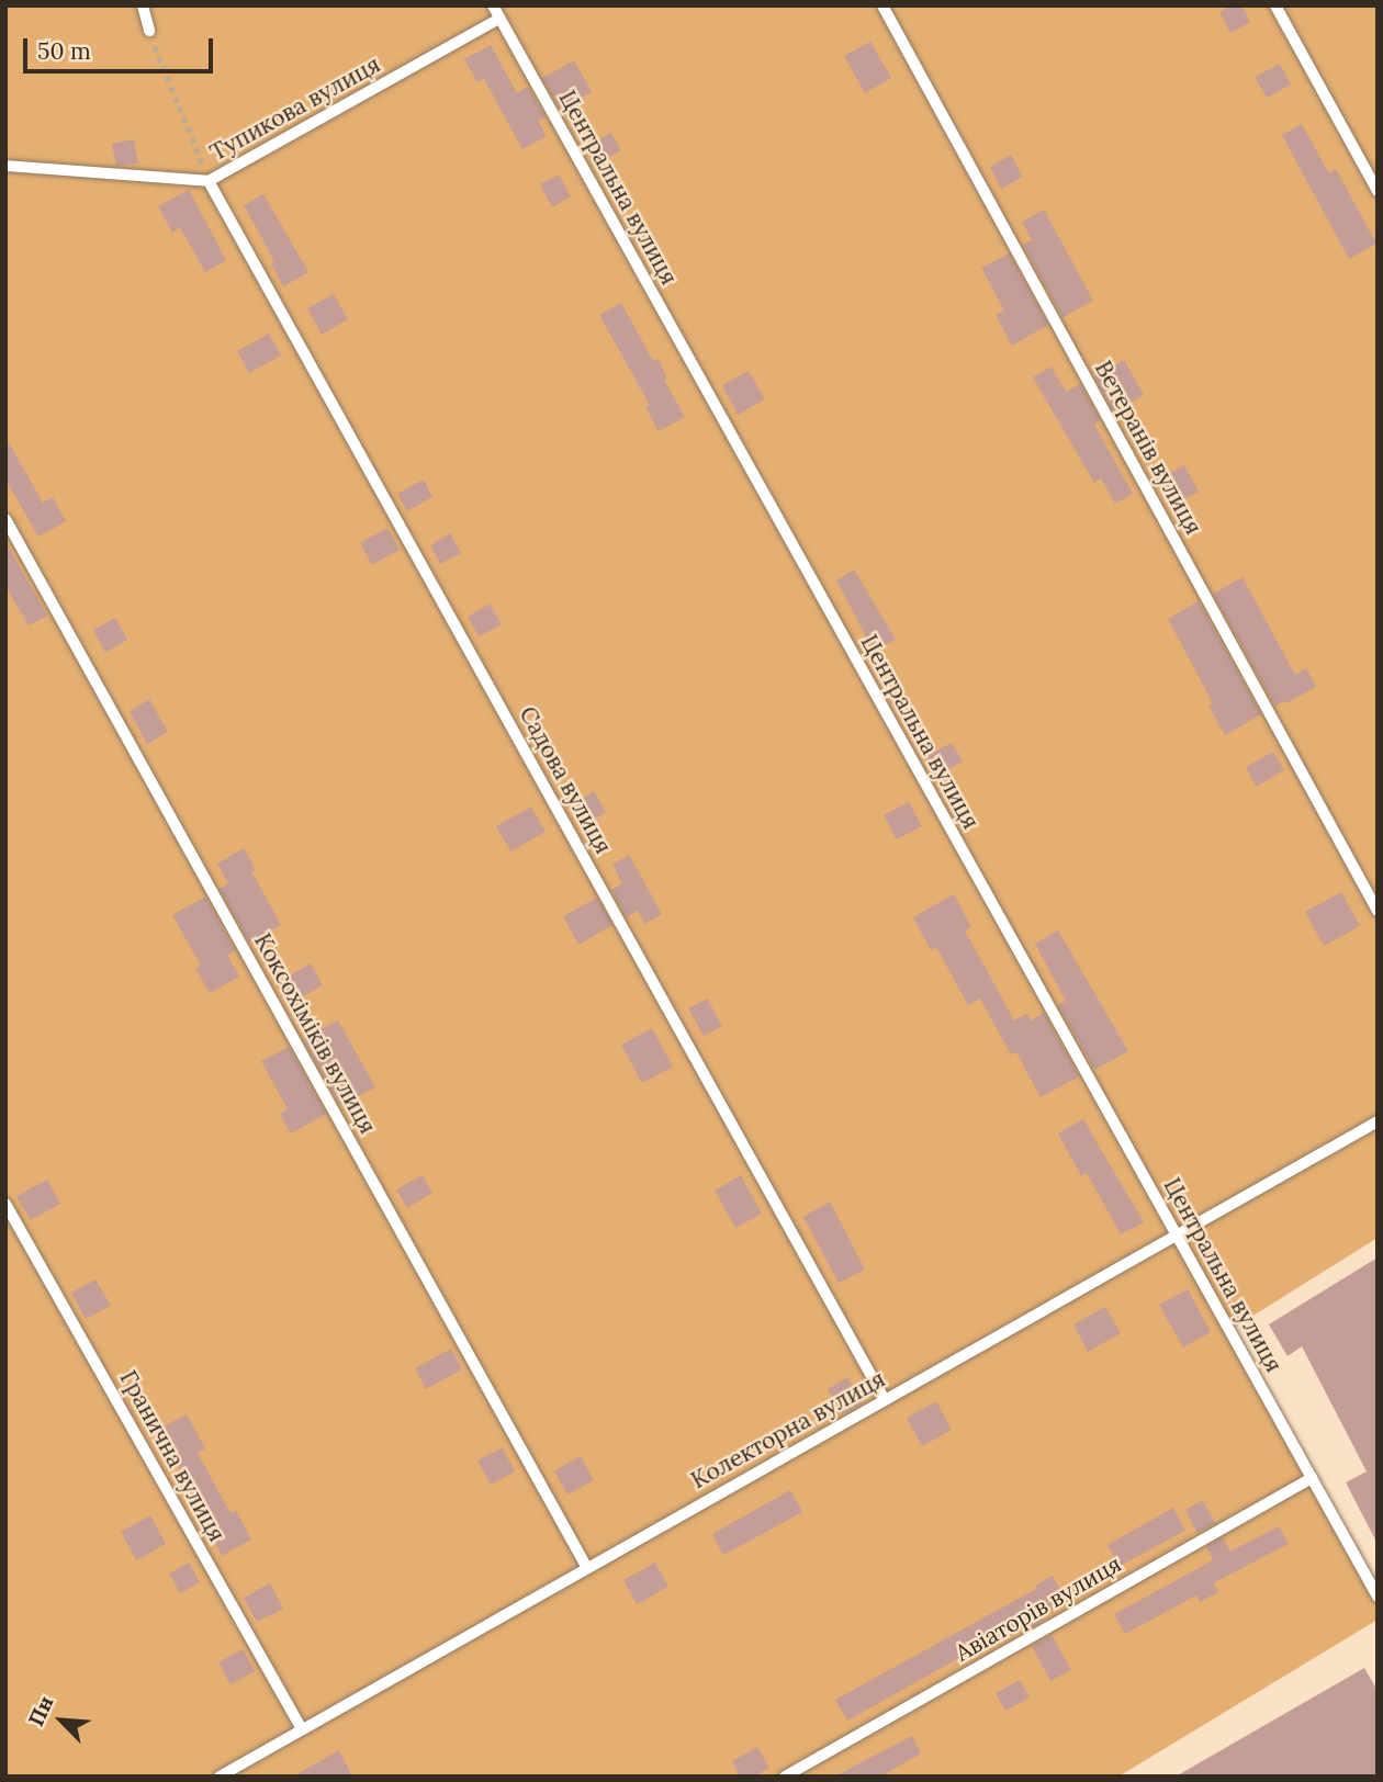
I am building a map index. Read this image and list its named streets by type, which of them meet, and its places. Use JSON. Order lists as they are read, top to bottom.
{
  "streets": {
    "lane": [
      "Тупикова вулиця",
      "Центральна вулиця",
      "Ветеранів вулиця",
      "Садова вулиця",
      "Коксохіміків вулиця",
      "Колекторна вулиця",
      "Гранична вулиця",
      "Авіаторів вулиця"
    ]
  },
  "crossings": [
    ["Тупикова вулиця", "Центральна вулиця"],
    ["Тупикова вулиця", "Садова вулиця"],
    ["Центральна вулиця", "Колекторна вулиця"],
    ["Центральна вулиця", "Авіаторів вулиця"],
    ["Садова вулиця", "Колекторна вулиця"],
    ["Коксохіміків вулиця", "Колекторна вулиця"],
    ["Колекторна вулиця", "Гранична вулиця"]
  ],
  "scale_bar": "50 m",
  "north": "top left"
}
